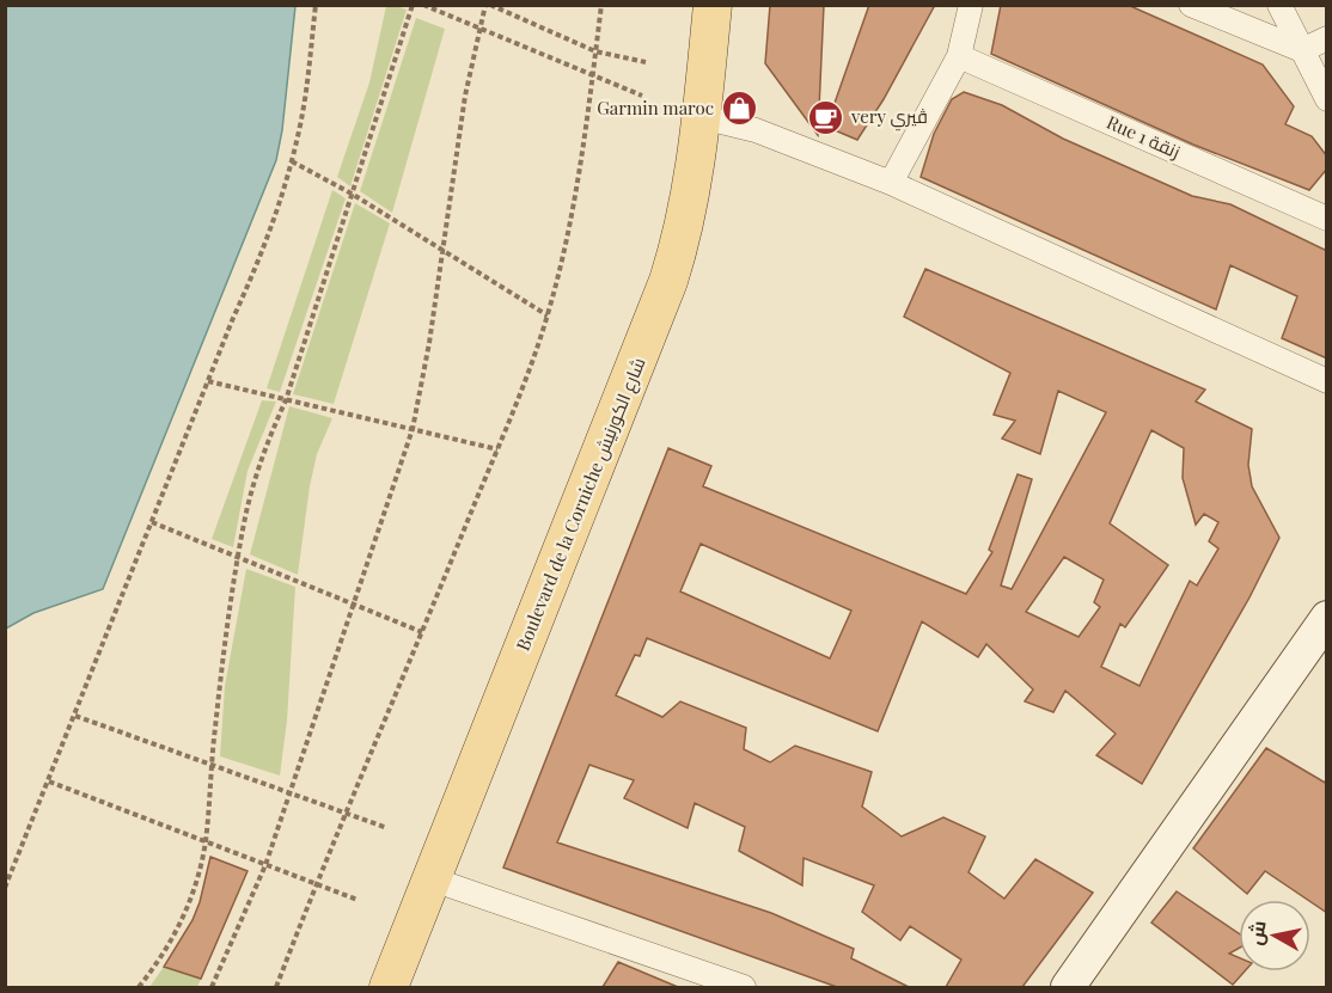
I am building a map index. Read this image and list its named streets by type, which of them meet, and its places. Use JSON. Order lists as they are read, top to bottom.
{
  "streets": {
    "main road": ["Boulevard de la Corniche شارع الكورنيش"],
    "street": ["Rue 1 زنقة"]
  },
  "places": {
    "shop": ["Garmin maroc"],
    "cafe": ["very ڤيري"]
  },
  "north": "left"
}
